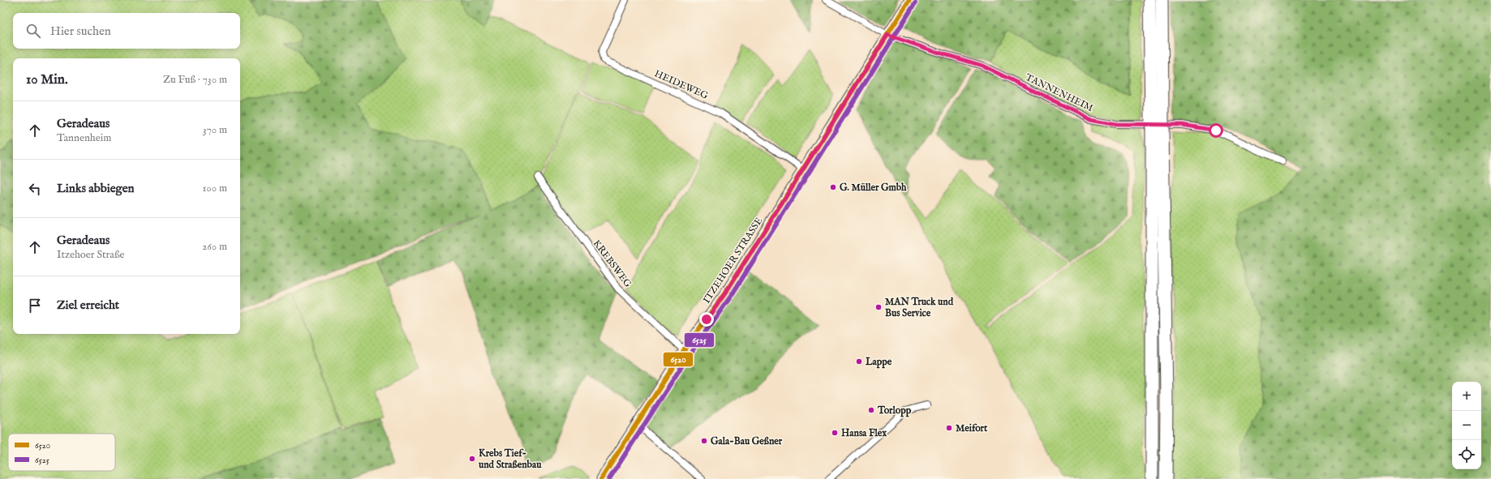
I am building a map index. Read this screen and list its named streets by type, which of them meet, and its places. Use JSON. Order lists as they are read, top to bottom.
{
  "streets": {
    "main road": ["ITZEHOER STRASSE"],
    "street": ["HEIDEWEG", "TANNENHEIM", "KREBSWEG"]
  },
  "crossings": [
    ["HEIDEWEG", "ITZEHOER STRASSE"],
    ["TANNENHEIM", "ITZEHOER STRASSE"],
    ["ITZEHOER STRASSE", "KREBSWEG"]
  ],
  "places": [
    "G. Müller Gmbh",
    "MAN Truck und Bus Service",
    "Lappe",
    "Torlopp",
    "Meifort",
    "Hansa Flex",
    "Gala-Bau Geßner",
    "Krebs Tief- und Straßenbau"
  ],
  "lines": ["transit line 6520", "transit line 6525"],
  "legend": ["6520", "6525"],
  "page": {
    "search": "Hier suchen",
    "heading": ["10 Min.", "Zu Fuß · 730 m"],
    "list": [
      ["Geradeaus", "Tannenheim", "370 m"],
      ["Links abbiegen", "100 m"],
      ["Geradeaus", "Itzehoer Straße", "260 m"],
      "Ziel erreicht"
    ],
    "map_buttons": ["+", "−"]
  }
}
